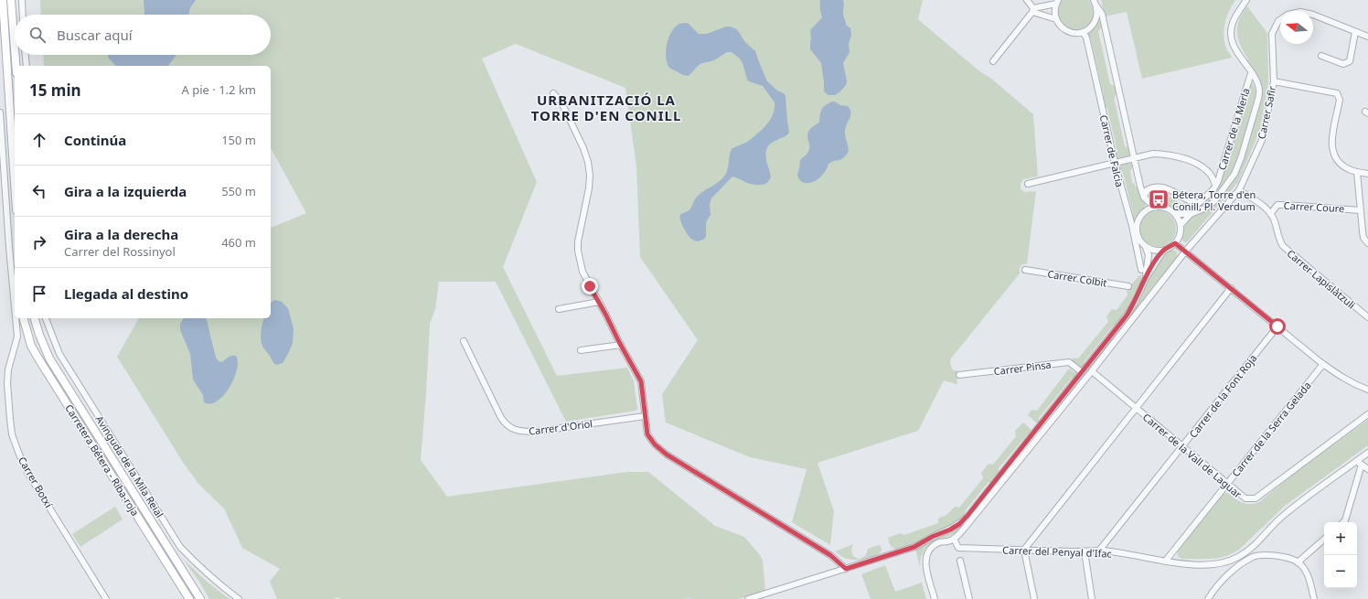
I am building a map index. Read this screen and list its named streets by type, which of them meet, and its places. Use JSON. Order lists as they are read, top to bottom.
{
  "streets": {
    "main road": ["Carretera Bétera - Riba-roja"],
    "street": [
      "Carrer Safir",
      "Carrer de la Merla",
      "Carrer de Falcia",
      "Carrer Coure",
      "Carrer Colbit",
      "Carrer Lapislàtzuli",
      "Carrer Pinsa",
      "Carrer de la Font Roja",
      "Carrer d'Oriol",
      "Carrer de la Serra Gelada",
      "Carrer de la Vall de Laguar",
      "Avinguda de la Mila Reial",
      "Carrer Botxí",
      "Carrer del Penyal d'Ifac"
    ]
  },
  "crossings": [
    ["Carrer Safir", "Carrer de la Vall de Laguar"],
    ["Carrer Safir", "Carrer del Penyal d'Ifac"],
    ["Carrer Coure", "Carrer Lapislàtzuli"],
    ["Carrer de la Font Roja", "Carrer de la Vall de Laguar"],
    ["Carrer de la Font Roja", "Carrer del Penyal d'Ifac"],
    ["Carrer de la Serra Gelada", "Carrer de la Vall de Laguar"],
    ["Carrer de la Serra Gelada", "Carrer del Penyal d'Ifac"]
  ],
  "districts": ["URBANITZACIÓ LA TORRE D'EN CONILL"],
  "places": {
    "bus stop": ["Bétera, Torre d'en Conill, Pl. Verdum"]
  },
  "north": "left",
  "page": {
    "search": "Buscar aquí",
    "heading": ["15 min", "A pie · 1.2 km"],
    "list": [
      ["Continúa", "150 m"],
      ["Gira a la izquierda", "550 m"],
      ["Gira a la derecha", "Carrer del Rossinyol", "460 m"],
      "Llegada al destino"
    ],
    "map_buttons": ["+", "−"]
  }
}
